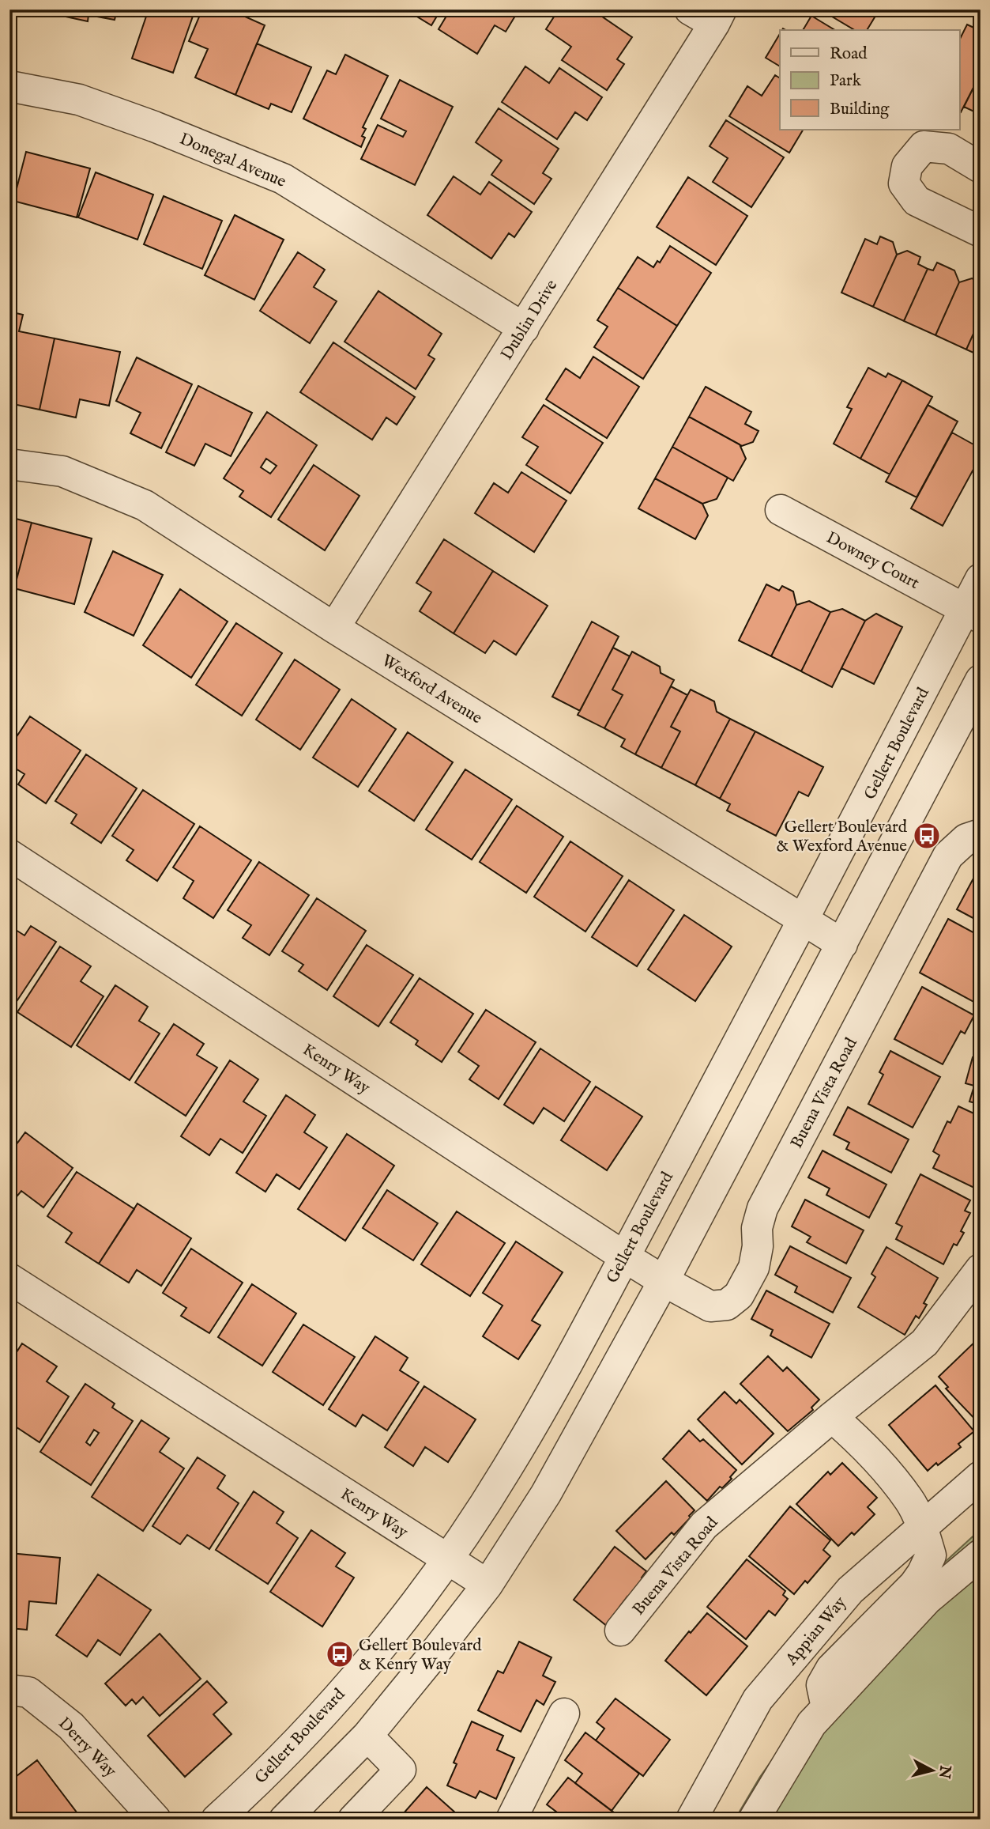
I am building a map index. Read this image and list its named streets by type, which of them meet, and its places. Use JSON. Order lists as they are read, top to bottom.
{
  "streets": {
    "street": [
      "Donegal Avenue",
      "Dublin Drive",
      "Downey Court",
      "Wexford Avenue",
      "Gellert Boulevard",
      "Kenry Way",
      "Buena Vista Road",
      "Appian Way",
      "Derry Way"
    ]
  },
  "crossings": [
    ["Donegal Avenue", "Dublin Drive"],
    ["Dublin Drive", "Wexford Avenue"],
    ["Downey Court", "Gellert Boulevard"],
    ["Wexford Avenue", "Gellert Boulevard"],
    ["Gellert Boulevard", "Kenry Way"],
    ["Kenry Way", "Buena Vista Road"]
  ],
  "places": {
    "bus stop": ["Gellert Boulevard & Wexford Avenue", "Gellert Boulevard & Kenry Way"]
  },
  "legend": ["Road", "Park", "Building"],
  "north": "right"
}
